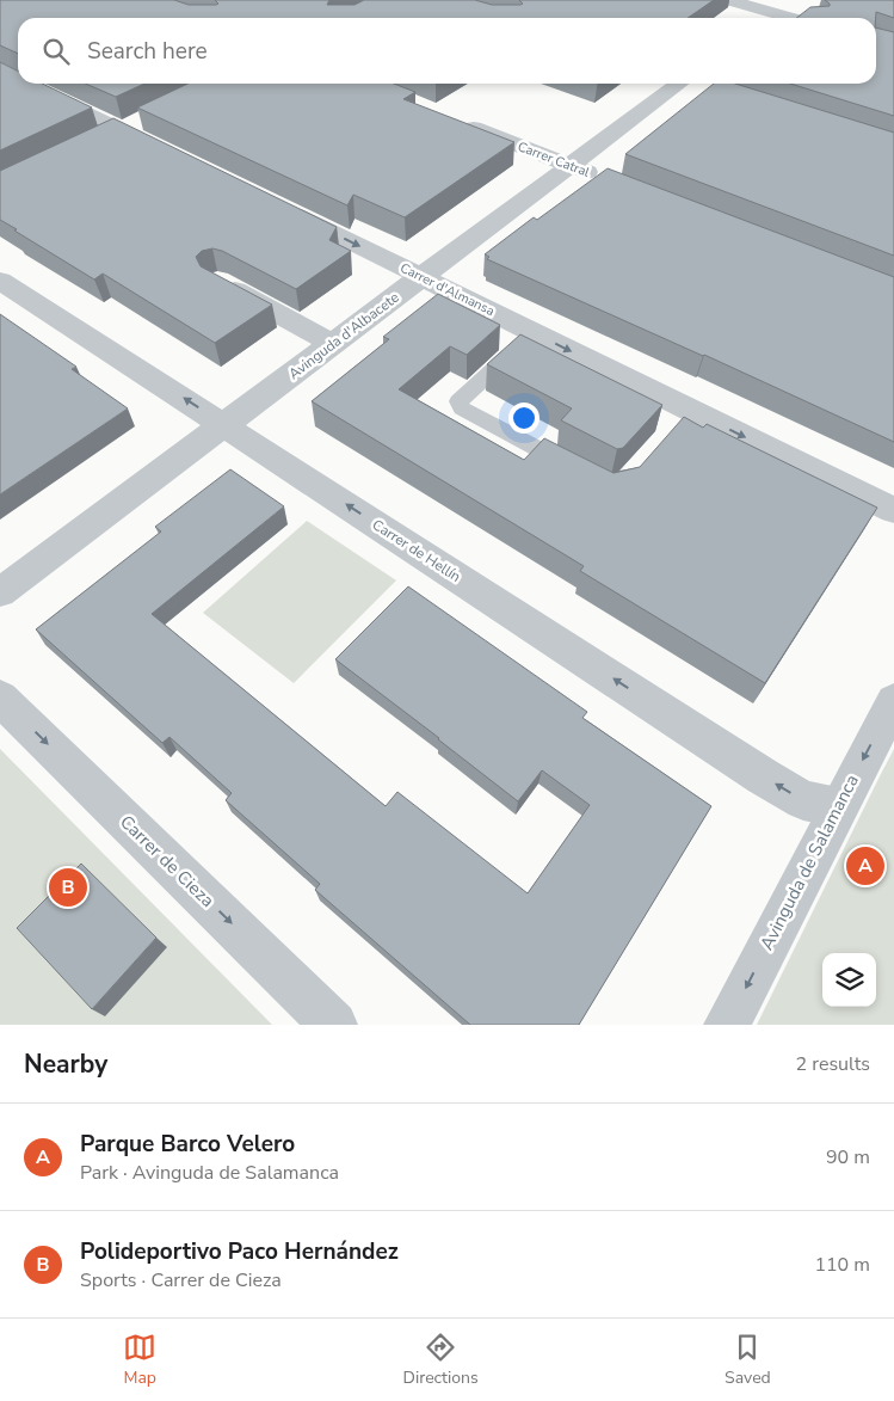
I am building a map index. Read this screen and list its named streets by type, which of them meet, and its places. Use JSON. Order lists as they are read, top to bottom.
{
  "streets": {
    "street": [
      "Carrer Catral",
      "Carrer d'Almansa",
      "Avinguda d'Albacete",
      "Carrer de Hellín",
      "Carrer de Cieza",
      "Avinguda de Salamanca"
    ]
  },
  "crossings": [
    ["Carrer Catral", "Avinguda d'Albacete"],
    ["Carrer d'Almansa", "Avinguda d'Albacete"],
    ["Avinguda d'Albacete", "Carrer de Hellín"],
    ["Carrer de Hellín", "Avinguda de Salamanca"]
  ],
  "one_way": [
    "Carrer d'Almansa",
    "Carrer de Hellín",
    "Carrer de Cieza",
    "Avinguda de Salamanca"
  ],
  "page": {
    "search": "Search here",
    "pins": ["A", "B"],
    "heading": ["Nearby", "2 results"],
    "list": [
      {
        "mark": "A",
        "name": "Parque Barco Velero",
        "note": "Park · Avinguda de Salamanca",
        "value": "90 m"
      },
      {
        "mark": "B",
        "name": "Polideportivo Paco Hernández",
        "note": "Sports · Carrer de Cieza",
        "value": "110 m"
      }
    ],
    "nav": ["Map", "Directions", "Saved"]
  }
}
